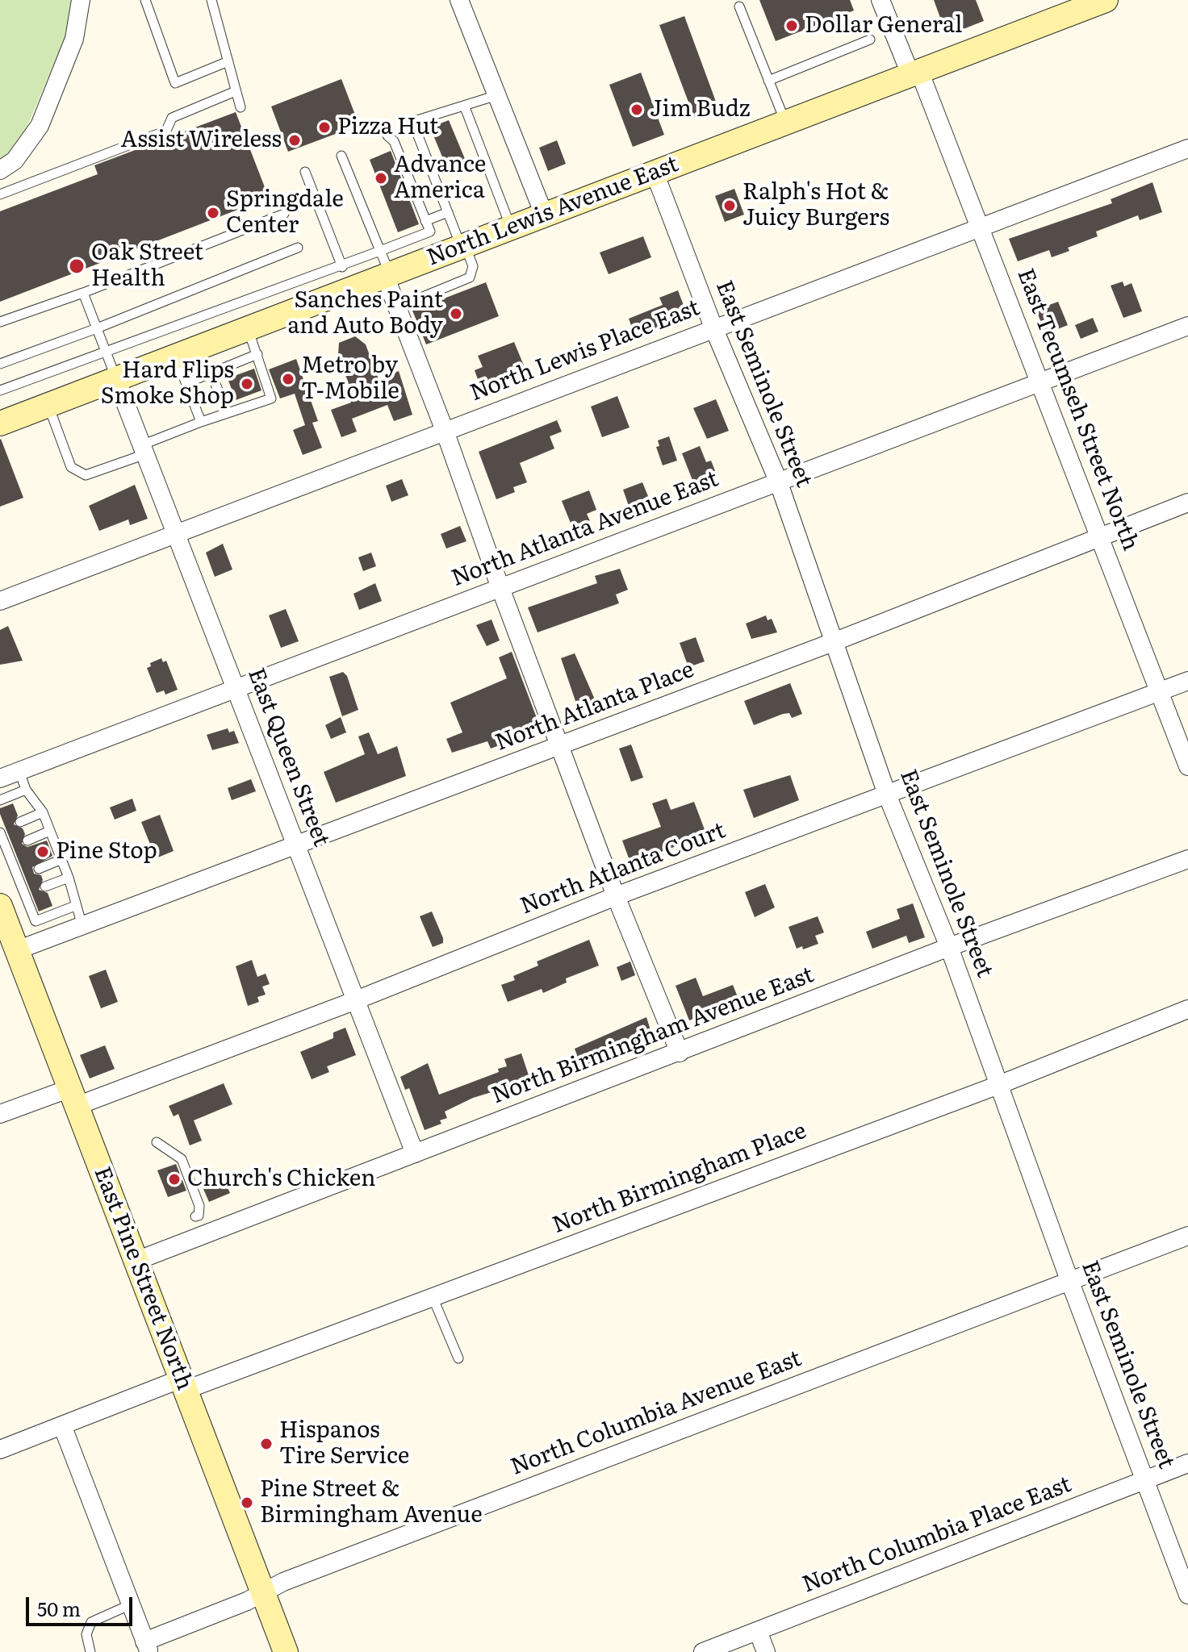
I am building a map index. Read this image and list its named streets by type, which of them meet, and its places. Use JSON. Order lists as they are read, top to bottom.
{
  "streets": {
    "main road": ["North Lewis Avenue East", "East Pine Street North"],
    "street": [
      "North Lewis Place East",
      "East Seminole Street",
      "East Tecumseh Street North",
      "North Atlanta Avenue East",
      "North Atlanta Place",
      "East Queen Street",
      "North Atlanta Court",
      "North Birmingham Avenue East",
      "North Birmingham Place",
      "North Columbia Avenue East",
      "North Columbia Place East"
    ]
  },
  "crossings": [
    ["North Lewis Avenue East", "East Seminole Street"],
    ["North Lewis Avenue East", "East Tecumseh Street North"],
    ["North Lewis Avenue East", "East Queen Street"],
    ["North Lewis Place East", "East Seminole Street"],
    ["North Lewis Place East", "East Tecumseh Street North"],
    ["North Lewis Place East", "East Queen Street"],
    ["East Seminole Street", "North Atlanta Avenue East"],
    ["East Seminole Street", "North Atlanta Place"],
    ["East Seminole Street", "North Atlanta Court"],
    ["East Seminole Street", "North Birmingham Avenue East"],
    ["East Seminole Street", "North Birmingham Place"],
    ["East Seminole Street", "North Columbia Avenue East"],
    ["East Seminole Street", "North Columbia Place East"],
    ["East Tecumseh Street North", "North Atlanta Avenue East"],
    ["East Tecumseh Street North", "North Atlanta Place"],
    ["East Tecumseh Street North", "North Atlanta Court"],
    ["North Atlanta Avenue East", "East Queen Street"],
    ["North Atlanta Place", "East Queen Street"],
    ["North Atlanta Place", "East Pine Street North"],
    ["East Queen Street", "North Atlanta Court"],
    ["East Queen Street", "North Birmingham Avenue East"],
    ["North Atlanta Court", "East Pine Street North"],
    ["North Birmingham Avenue East", "East Pine Street North"],
    ["North Birmingham Place", "East Pine Street North"],
    ["East Pine Street North", "North Columbia Avenue East"]
  ],
  "places": [
    "Dollar General",
    "Jim Budz",
    "Pizza Hut",
    "Assist Wireless",
    "Advance America",
    "Ralph's Hot & Juicy Burgers",
    "Springdale Center",
    "Oak Street Health",
    "Sanches Paint and Auto Body",
    "Metro by T-Mobile",
    "Hard Flips Smoke Shop",
    "Pine Stop",
    "Church's Chicken",
    "Hispanos Tire Service",
    "Pine Street & Birmingham Avenue"
  ],
  "scale_bar": "50 m"
}
